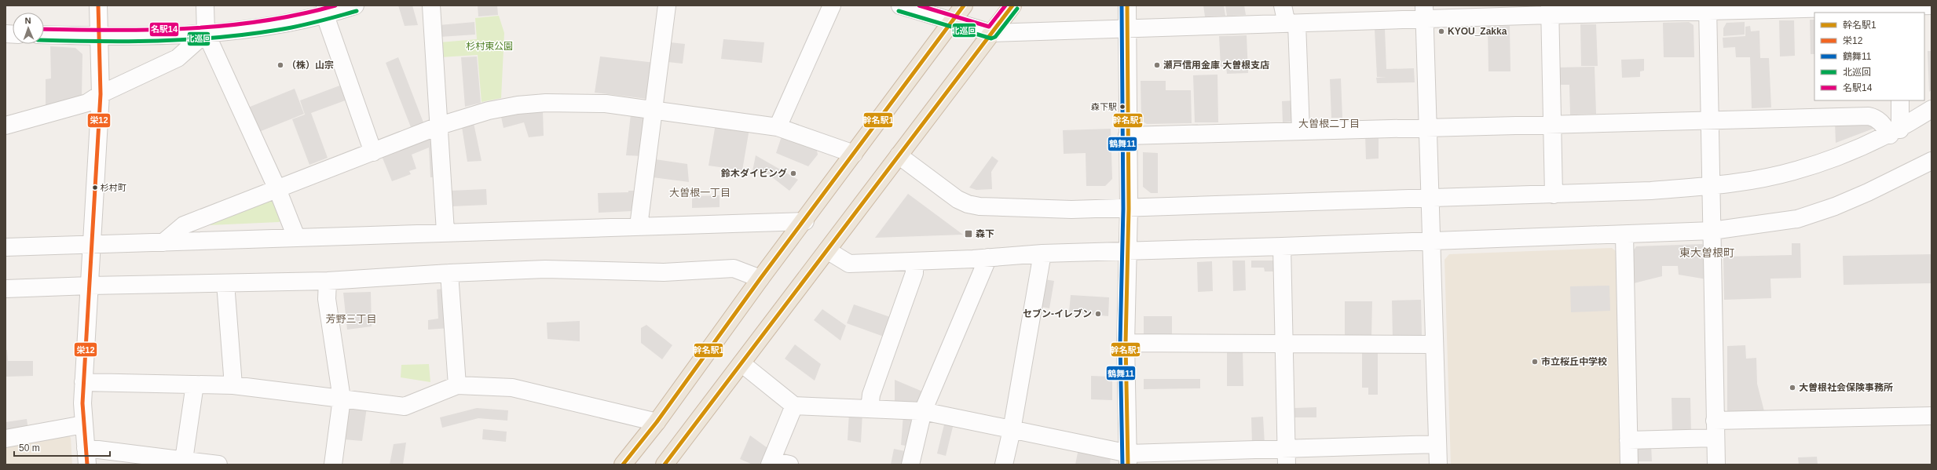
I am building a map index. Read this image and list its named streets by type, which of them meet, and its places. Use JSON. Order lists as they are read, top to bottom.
{
  "districts": [
    "大曽根二丁目",
    "大曽根一丁目",
    "東大曽根町",
    "芳野三丁目"
  ],
  "parks": ["杉村東公園"],
  "places": {
    "other": [
      "KYOU_Zakka",
      "（株）山宗",
      "瀬戸信用金庫 大曽根支店",
      "森下駅",
      "鈴木ダイビング",
      "杉村町",
      "セブン-イレブン",
      "市立桜丘中学校",
      "大曽根社会保険事務所"
    ],
    "transit": ["森下"]
  },
  "lines": [
    "transit line 幹名駅1",
    "transit line 栄12",
    "transit line 鶴舞11",
    "transit line 名駅14",
    "transit line 北巡回"
  ],
  "legend": [
    "幹名駅1",
    "栄12",
    "鶴舞11",
    "北巡回",
    "名駅14"
  ],
  "scale_bar": "50 m",
  "north": "top"
}
